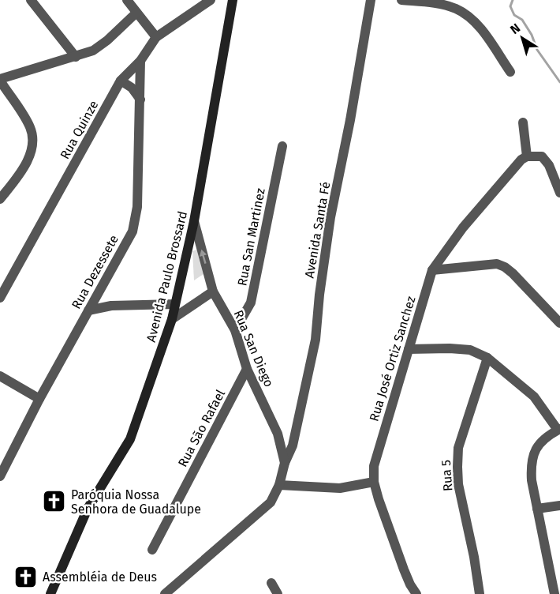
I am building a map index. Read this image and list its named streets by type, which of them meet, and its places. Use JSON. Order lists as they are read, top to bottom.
{
  "streets": {
    "main road": ["Avenida Paulo Brossard"],
    "street": [
      "Rua Quinze",
      "Avenida Santa Fé",
      "Rua San Martinez",
      "Rua Dezessete",
      "Rua San Diego",
      "Rua José Ortiz Sanchez",
      "Rua São Rafael",
      "Rua 5"
    ]
  },
  "crossings": [
    ["Rua Quinze", "Rua Dezessete"],
    ["Avenida Santa Fé", "Rua San Diego"],
    ["Rua San Martinez", "Rua San Diego"],
    ["Avenida Paulo Brossard", "Rua San Diego"],
    ["Rua San Diego", "Rua São Rafael"]
  ],
  "places": {
    "church": ["Paróquia Nossa Senhora de Guadalupe", "Assembléia de Deus"]
  },
  "north": "top left"
}
